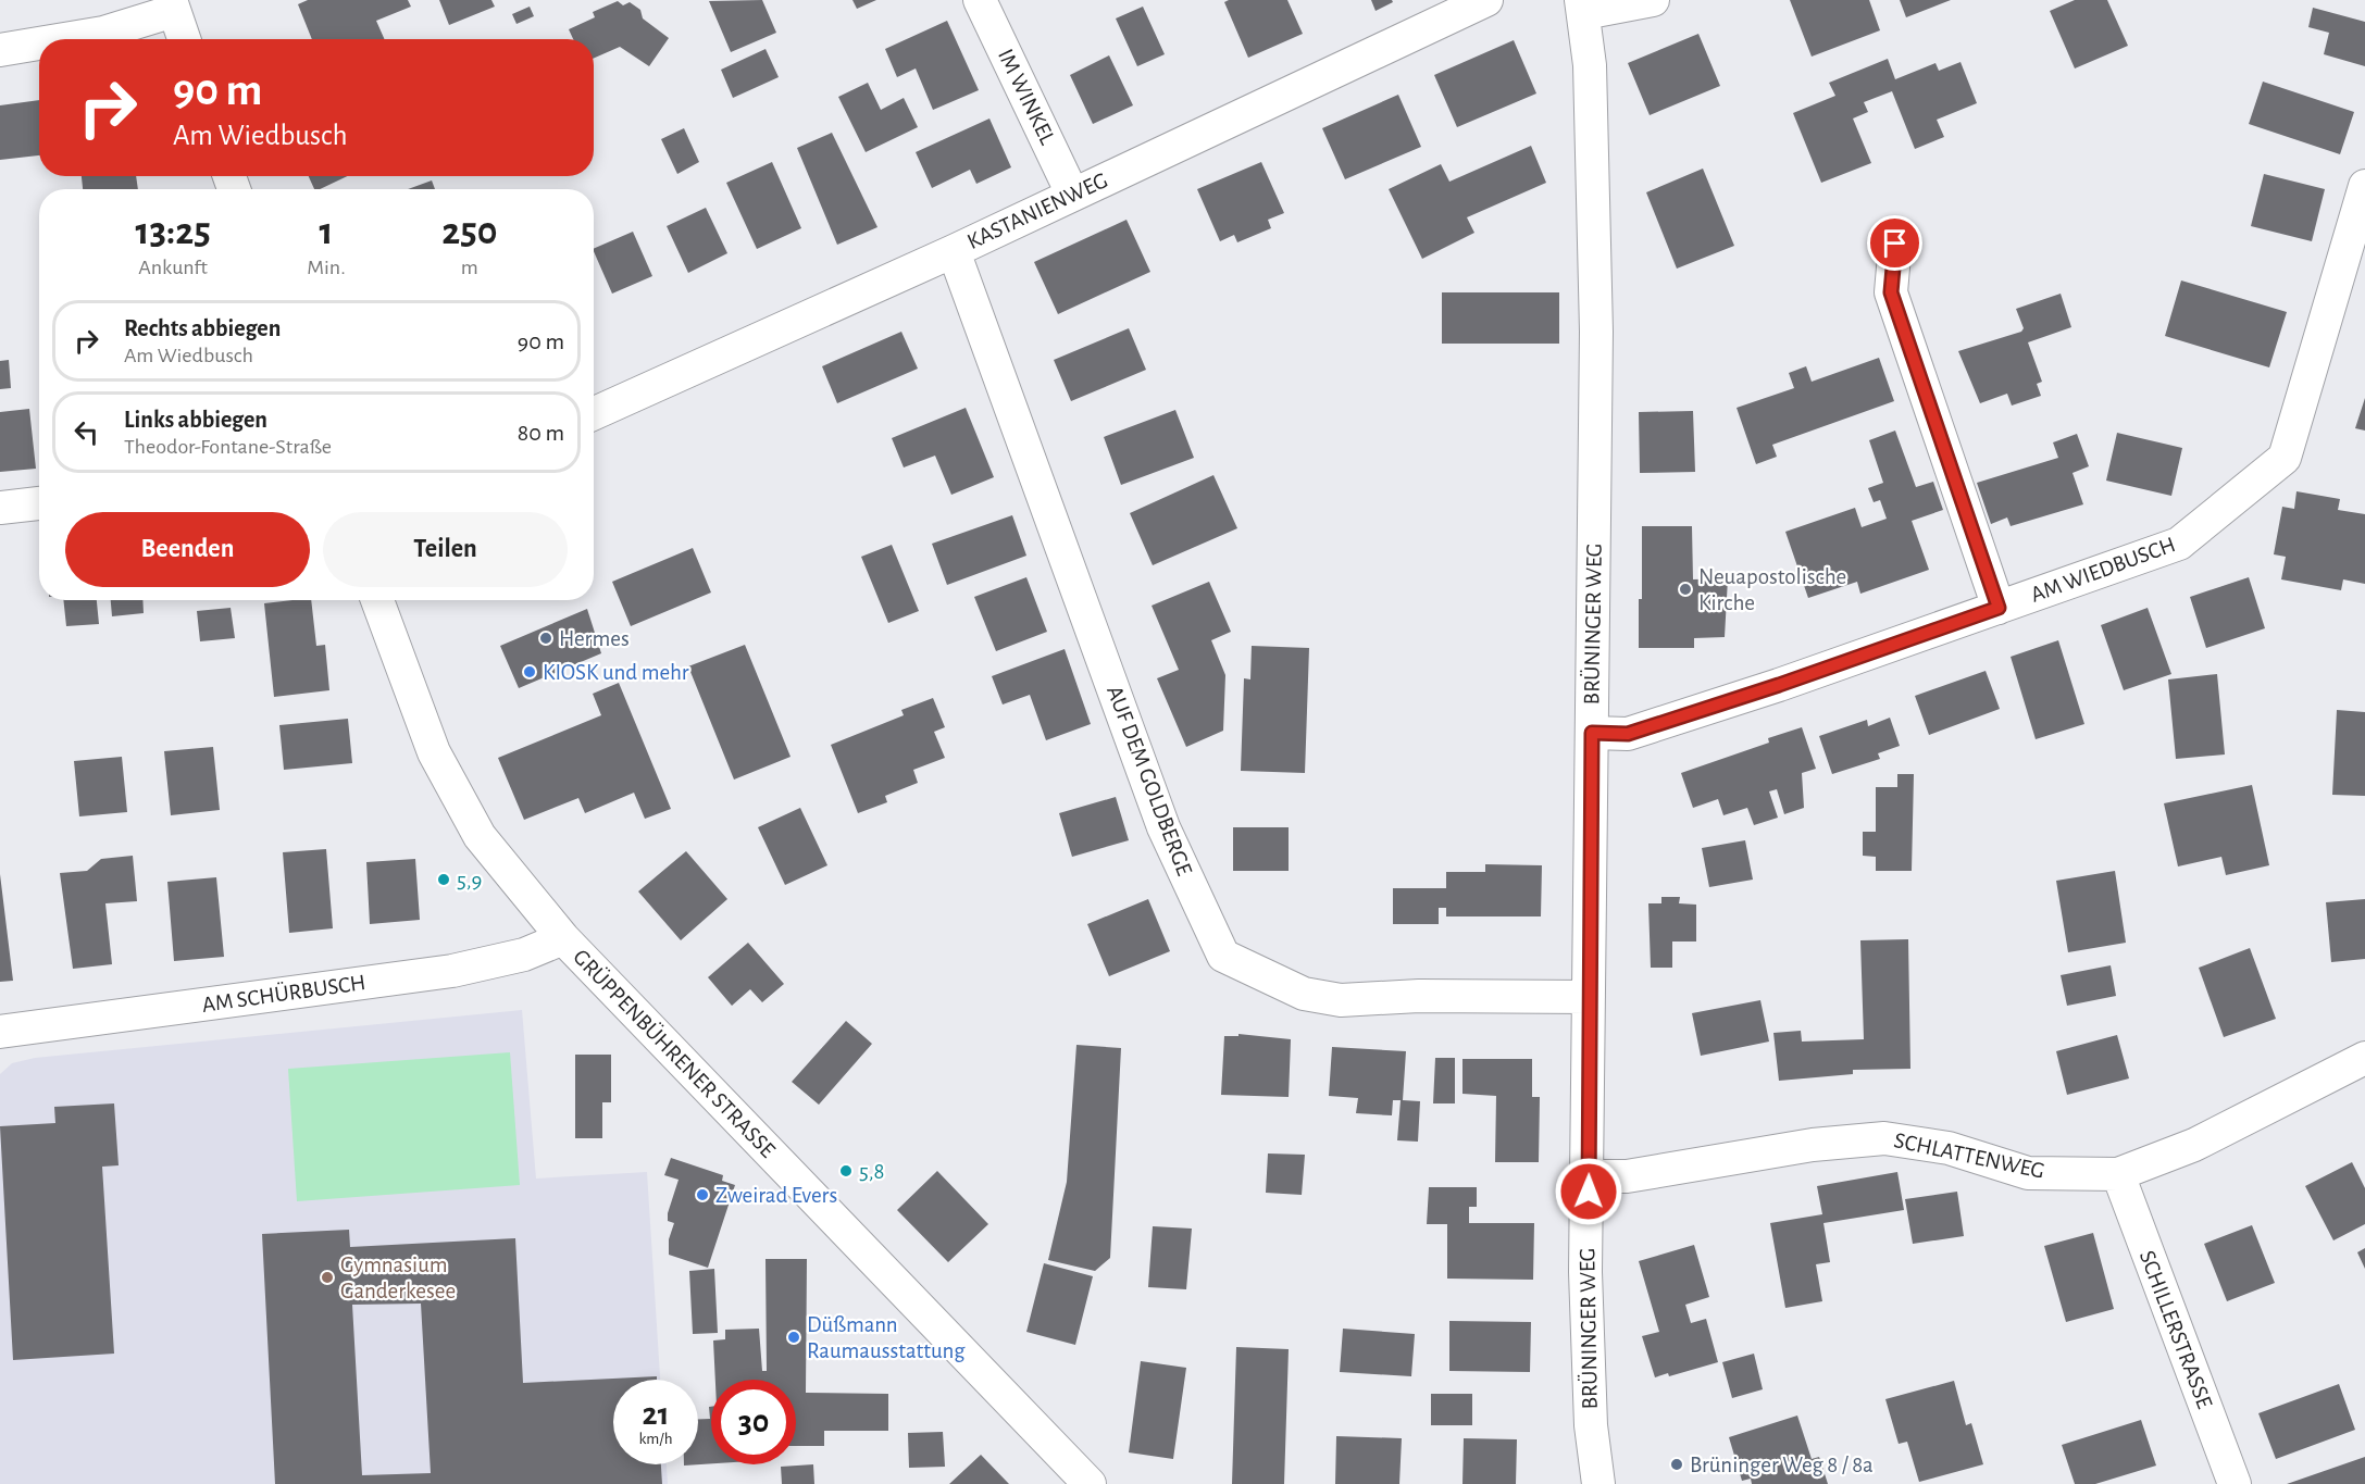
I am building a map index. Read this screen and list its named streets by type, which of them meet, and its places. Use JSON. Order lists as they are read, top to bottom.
{
  "streets": {
    "street": [
      "IM WINKEL",
      "KASTANIENWEG",
      "AM WIEDBUSCH",
      "BRÜNINGER WEG",
      "AUF DEM GOLDBERGE",
      "AM SCHÜRBUSCH",
      "GRÜPPENBÜHRENER STRASSE",
      "SCHLATTENWEG",
      "SCHILLERSTRASSE"
    ]
  },
  "crossings": [
    ["IM WINKEL", "KASTANIENWEG"],
    ["KASTANIENWEG", "AUF DEM GOLDBERGE"],
    ["AM WIEDBUSCH", "BRÜNINGER WEG"],
    ["BRÜNINGER WEG", "AUF DEM GOLDBERGE"],
    ["BRÜNINGER WEG", "SCHLATTENWEG"],
    ["AM SCHÜRBUSCH", "GRÜPPENBÜHRENER STRASSE"],
    ["SCHLATTENWEG", "SCHILLERSTRASSE"]
  ],
  "places": [
    "Neuapostolische Kirche",
    "Hermes",
    "KIOSK und mehr",
    "5,9",
    "5,8",
    "Zweirad Evers",
    "Gymnasium Ganderkesee",
    "Düßmann Raumausstattung",
    "Brüninger Weg 8 / 8a"
  ],
  "page": {
    "turn": ["90 m", "Am Wiedbusch"],
    "eta": [
      "13:25",
      "Ankunft",
      "1",
      "Min.",
      "250",
      "m"
    ],
    "list": [
      {
        "name": "Rechts abbiegen",
        "note": "Am Wiedbusch",
        "value": "90 m"
      },
      {
        "name": "Links abbiegen",
        "note": "Theodor-Fontane-Straße",
        "value": "80 m"
      }
    ],
    "buttons": ["Beenden", "Teilen"],
    "speed": "21 km/h",
    "limit": "30"
  }
}
